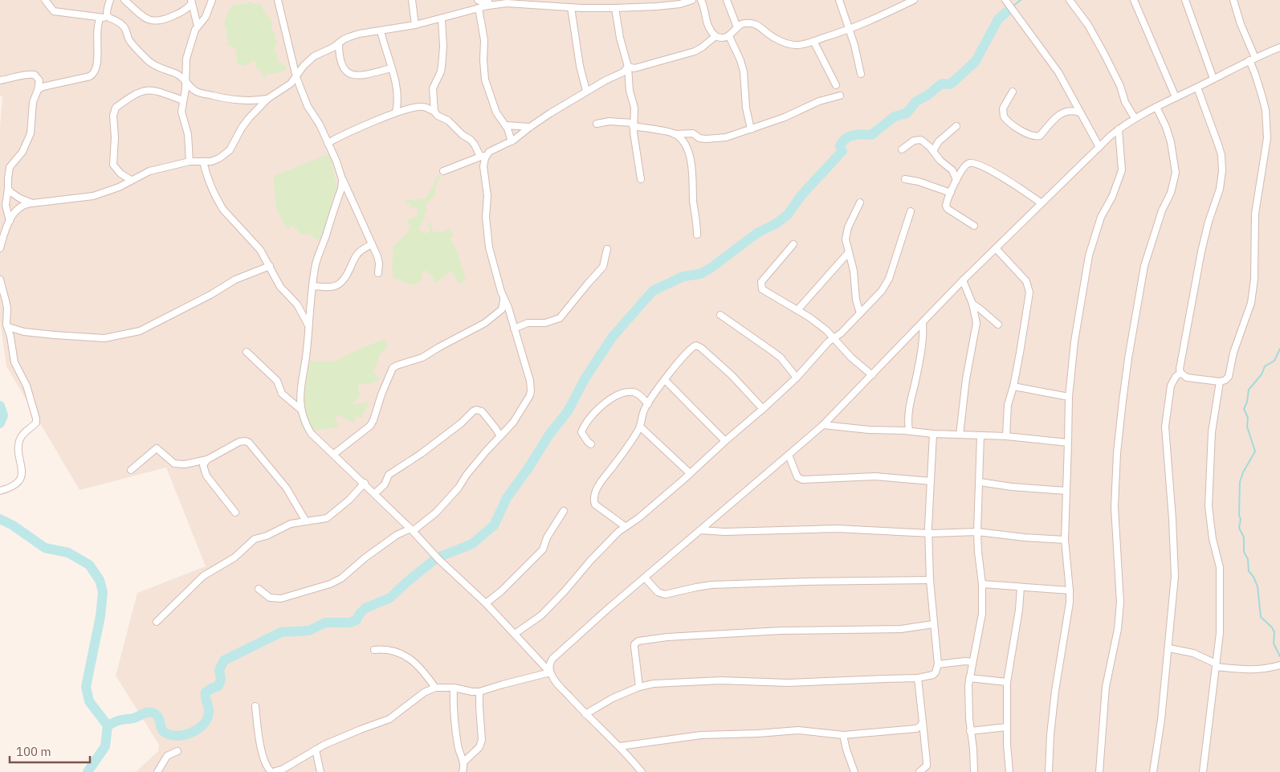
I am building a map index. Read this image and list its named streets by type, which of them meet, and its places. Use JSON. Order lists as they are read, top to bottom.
{
  "scale_bar": "100 m"
}
